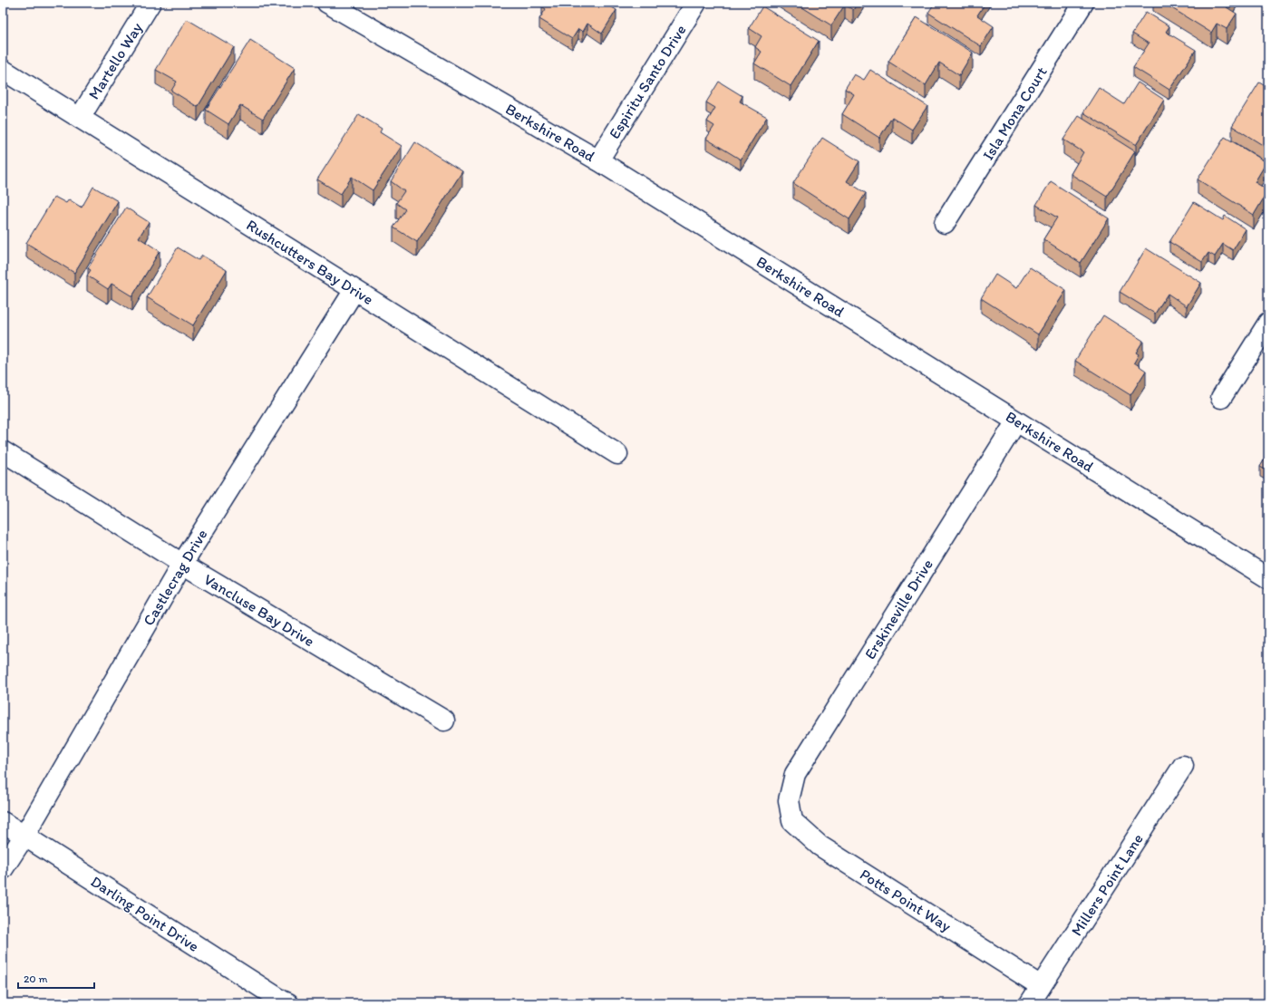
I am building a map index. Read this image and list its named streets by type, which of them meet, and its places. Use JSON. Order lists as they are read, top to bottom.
{
  "streets": {
    "street": [
      "Martello Way",
      "Espiritu Santo Drive",
      "Isla Mona Court",
      "Berkshire Road",
      "Rushcutters Bay Drive",
      "Castlecrag Drive",
      "Erskineville Drive",
      "Vancluse Bay Drive",
      "Millers Point Lane",
      "Potts Point Way",
      "Darling Point Drive"
    ]
  },
  "crossings": [
    ["Martello Way", "Rushcutters Bay Drive"],
    ["Espiritu Santo Drive", "Berkshire Road"],
    ["Berkshire Road", "Erskineville Drive"],
    ["Rushcutters Bay Drive", "Castlecrag Drive"],
    ["Castlecrag Drive", "Vancluse Bay Drive"],
    ["Castlecrag Drive", "Darling Point Drive"],
    ["Erskineville Drive", "Potts Point Way"],
    ["Millers Point Lane", "Potts Point Way"]
  ],
  "scale_bar": "20 m"
}
